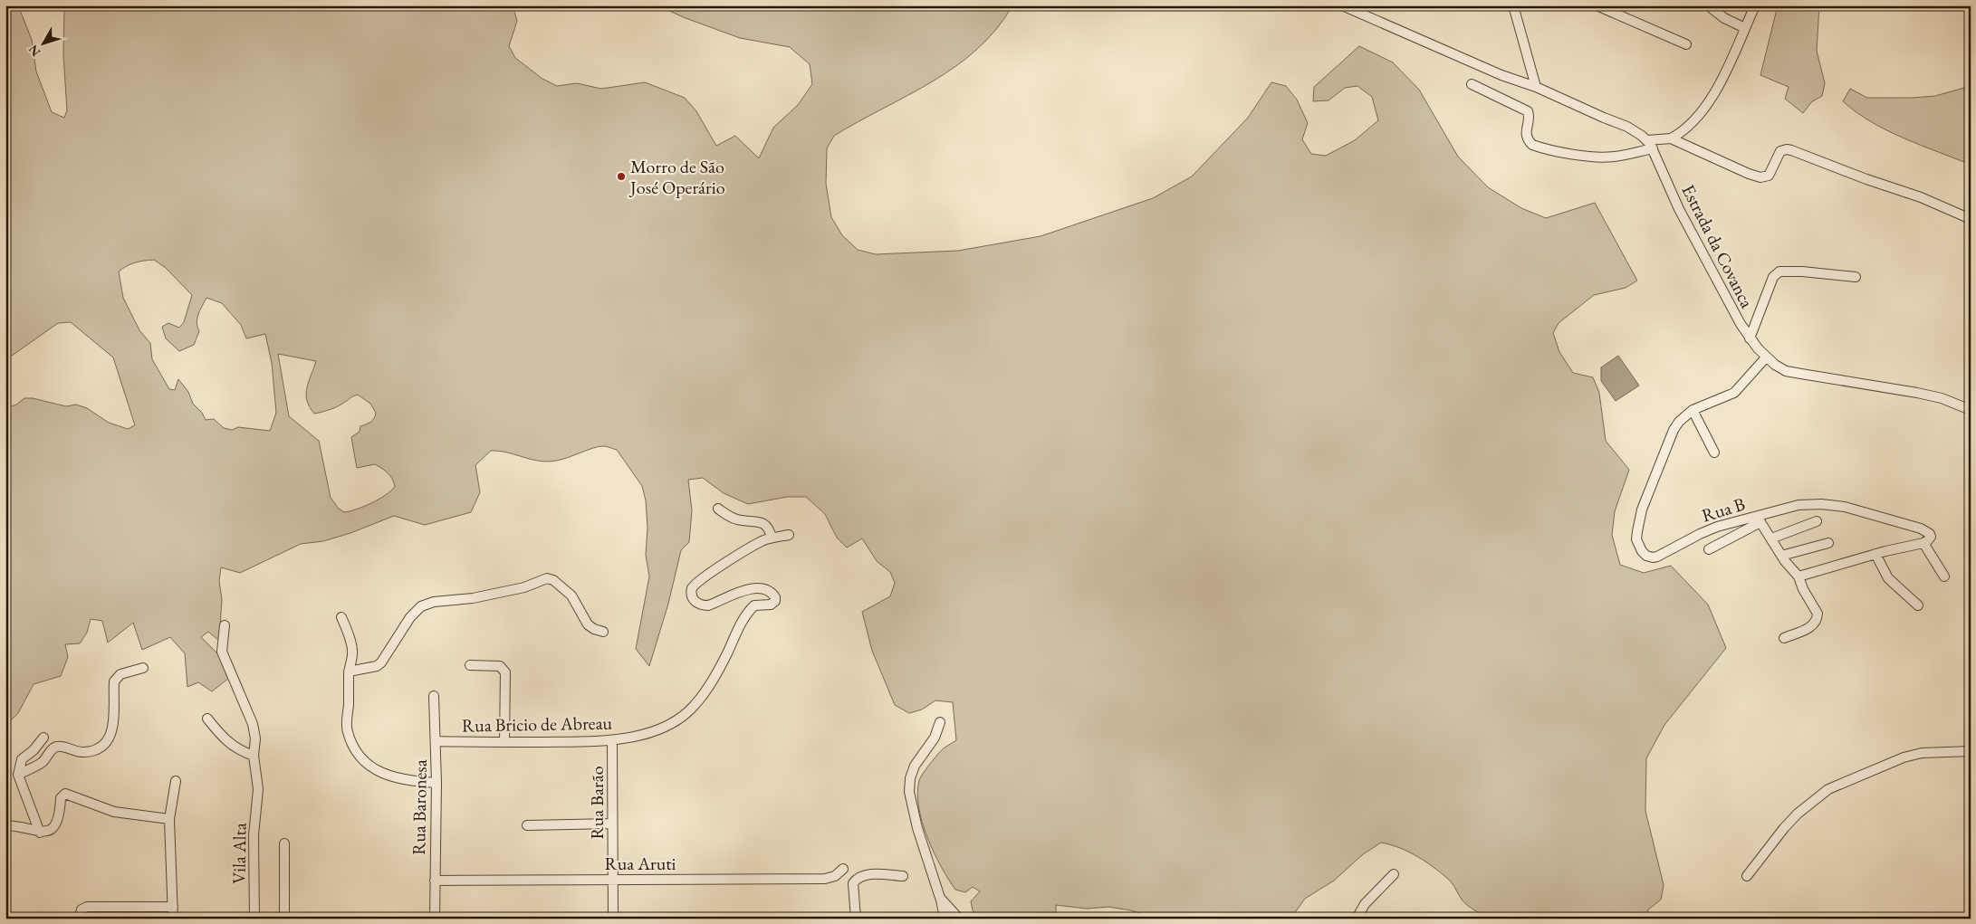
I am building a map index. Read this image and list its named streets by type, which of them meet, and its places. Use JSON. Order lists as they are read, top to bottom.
{
  "streets": {
    "street": [
      "Estrada da Covanca",
      "Rua B",
      "Rua Bricio de Abreau",
      "Rua Barão",
      "Rua Baronesa",
      "Vila Alta",
      "Rua Aruti"
    ]
  },
  "crossings": [
    ["Estrada da Covanca", "Rua B"],
    ["Rua Bricio de Abreau", "Rua Barão"],
    ["Rua Bricio de Abreau", "Rua Baronesa"],
    ["Rua Barão", "Rua Aruti"],
    ["Rua Baronesa", "Rua Aruti"]
  ],
  "places": ["Morro de São José Operário"],
  "north": "bottom left"
}
